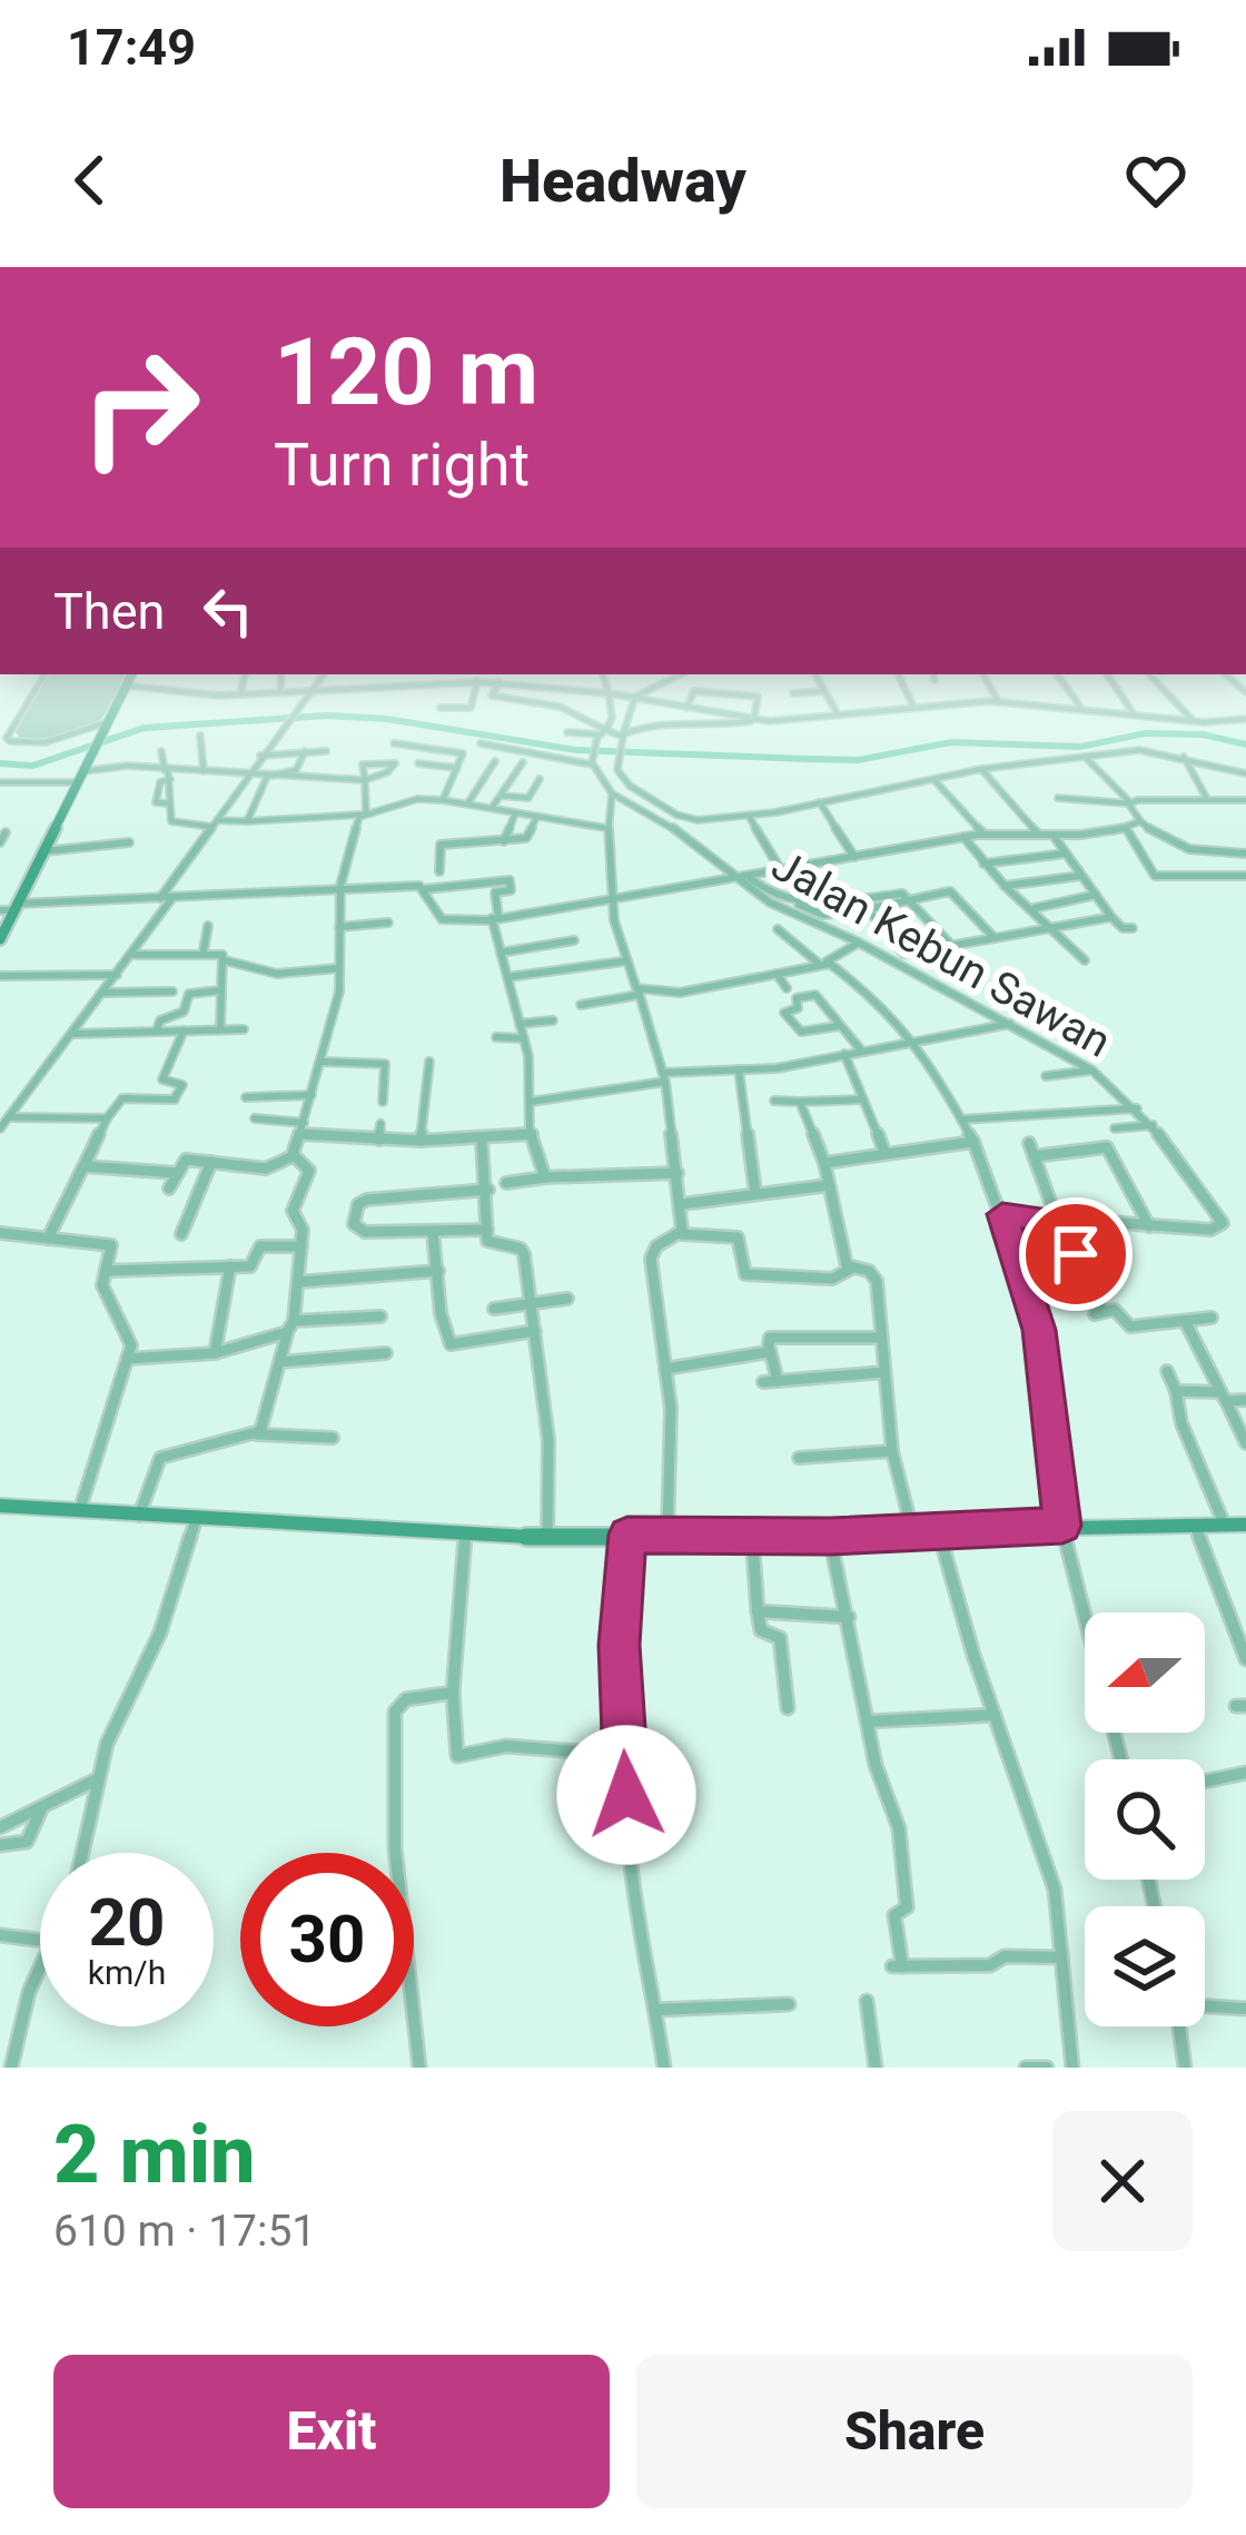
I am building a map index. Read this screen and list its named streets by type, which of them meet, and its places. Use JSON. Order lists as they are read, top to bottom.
{
  "streets": {
    "street": ["Jalan Kebun Sawan"]
  },
  "north": "left",
  "page": {
    "status": "17:49",
    "header": "Headway",
    "turn": ["120 m", "Turn right"],
    "then": "Then",
    "speed": "20 km/h",
    "limit": "30",
    "heading": ["2 min", "610 m · 17:51"],
    "buttons": ["Exit", "Share"]
  }
}
